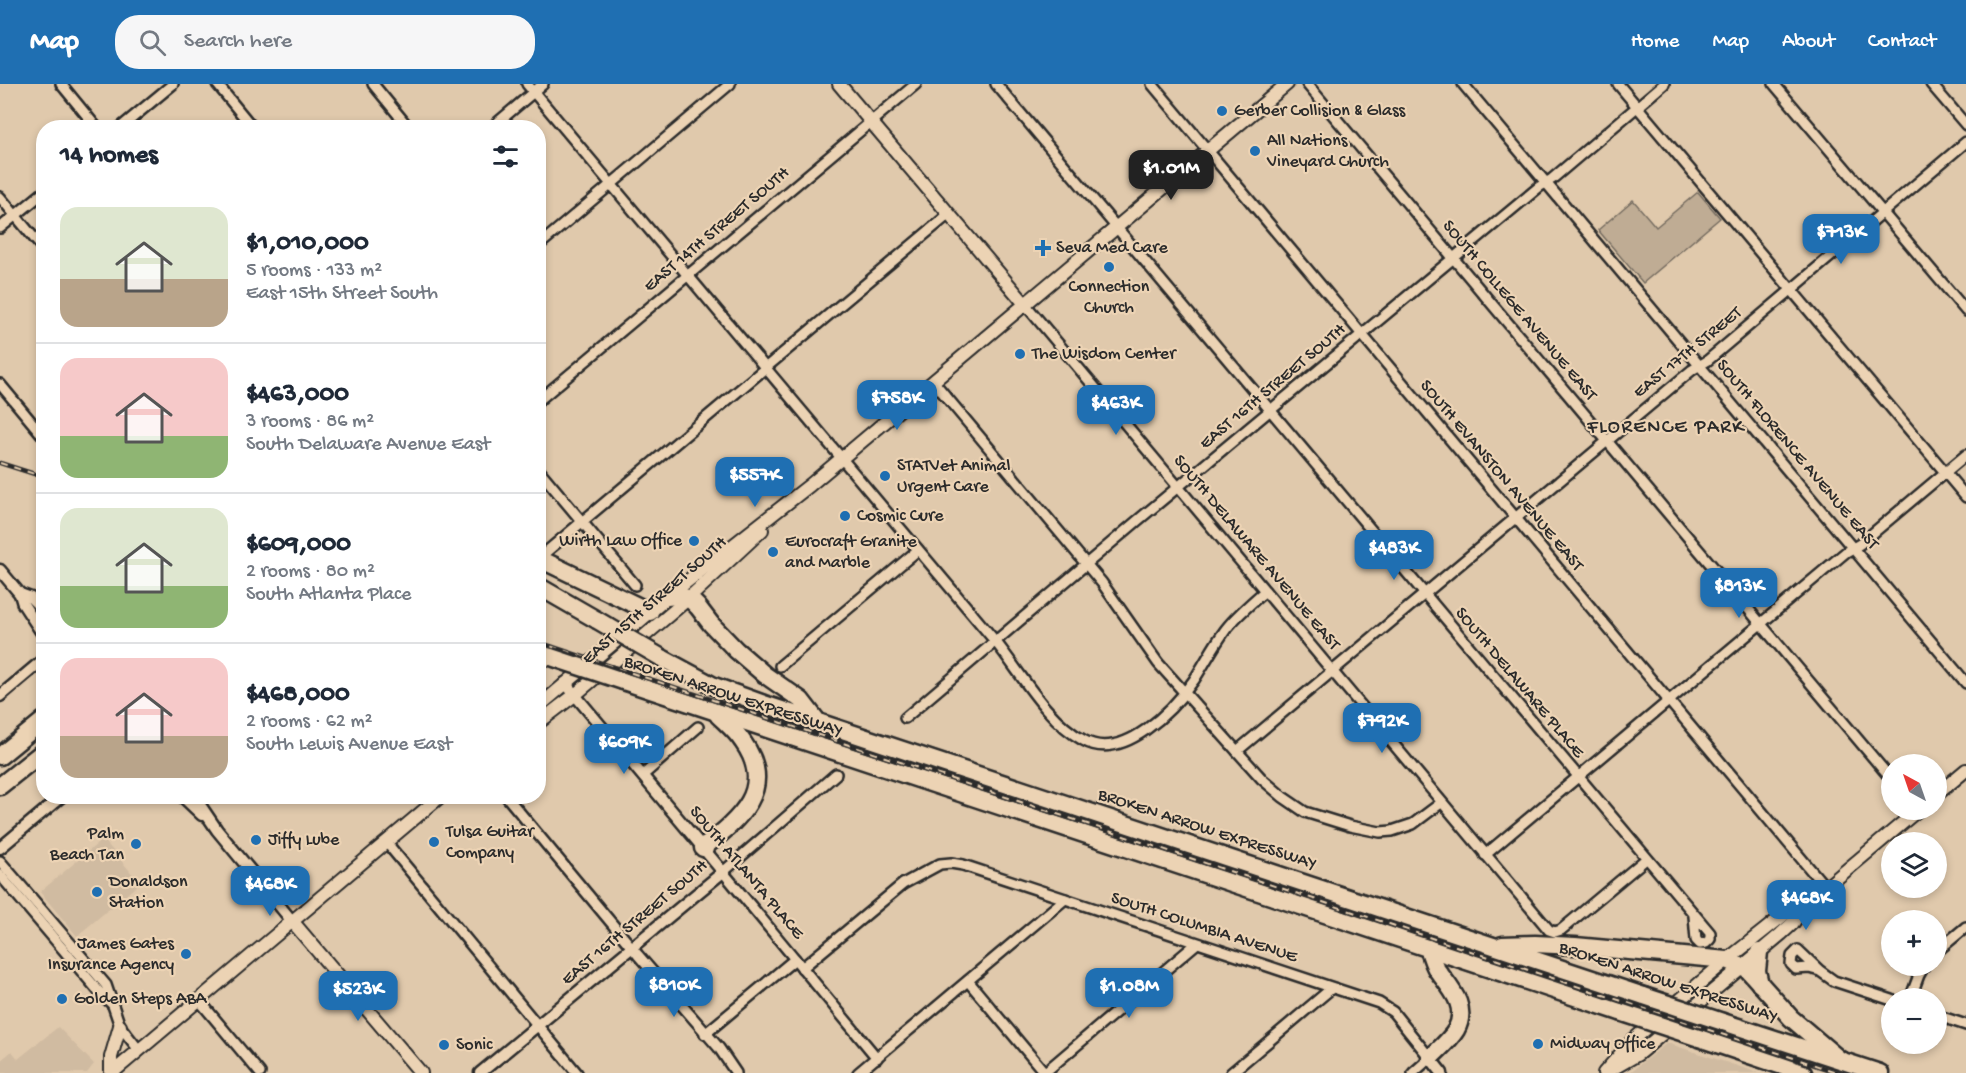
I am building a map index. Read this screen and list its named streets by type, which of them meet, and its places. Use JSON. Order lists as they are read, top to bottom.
{
  "streets": {
    "highway": ["BROKEN ARROW EXPRESSWAY"],
    "main road": ["SOUTH DELAWARE AVENUE EAST", "EAST 15TH STREET SOUTH"],
    "street": [
      "EAST 14TH STREET SOUTH",
      "SOUTH COLLEGE AVENUE EAST",
      "EAST 17TH STREET",
      "EAST 16TH STREET SOUTH",
      "SOUTH FLORENCE AVENUE EAST",
      "SOUTH EVANSTON AVENUE EAST",
      "SOUTH DELAWARE PLACE",
      "SOUTH ATLANTA PLACE",
      "SOUTH COLUMBIA AVENUE"
    ]
  },
  "crossings": [
    ["EAST 14TH STREET SOUTH", "SOUTH DELAWARE AVENUE EAST"],
    ["SOUTH COLLEGE AVENUE EAST", "EAST 17TH STREET"],
    ["SOUTH COLLEGE AVENUE EAST", "EAST 16TH STREET SOUTH"],
    ["EAST 17TH STREET", "SOUTH FLORENCE AVENUE EAST"],
    ["EAST 17TH STREET", "SOUTH EVANSTON AVENUE EAST"],
    ["EAST 17TH STREET", "SOUTH DELAWARE AVENUE EAST"],
    ["EAST 17TH STREET", "SOUTH DELAWARE PLACE"],
    ["EAST 16TH STREET SOUTH", "SOUTH FLORENCE AVENUE EAST"],
    ["EAST 16TH STREET SOUTH", "SOUTH EVANSTON AVENUE EAST"],
    ["EAST 16TH STREET SOUTH", "SOUTH DELAWARE AVENUE EAST"],
    ["EAST 16TH STREET SOUTH", "SOUTH DELAWARE PLACE"],
    ["EAST 16TH STREET SOUTH", "SOUTH ATLANTA PLACE"],
    ["SOUTH EVANSTON AVENUE EAST", "EAST 15TH STREET SOUTH"],
    ["SOUTH DELAWARE AVENUE EAST", "EAST 15TH STREET SOUTH"],
    ["SOUTH DELAWARE AVENUE EAST", "SOUTH DELAWARE PLACE"],
    ["EAST 15TH STREET SOUTH", "SOUTH DELAWARE PLACE"],
    ["EAST 15TH STREET SOUTH", "SOUTH ATLANTA PLACE"],
    ["SOUTH ATLANTA PLACE", "SOUTH COLUMBIA AVENUE"]
  ],
  "districts": ["FLORENCE PARK"],
  "places": {
    "other": [
      "Gerber Collision & Glass",
      "All Nations Vineyard Church",
      "Connection Church",
      "The Wisdom Center",
      "STATVet Animal Urgent Care",
      "Cosmic Cure",
      "Wirth Law Office",
      "Eurocraft Granite and Marble",
      "Jiffy Lube",
      "Tulsa Guitar Company",
      "Palm Beach Tan",
      "Donaldson Station",
      "James Gates Insurance Agency",
      "Golden Steps ABA",
      "Midway Office",
      "Sonic"
    ],
    "health": ["Seva Med Care"]
  },
  "north": "top left",
  "page": {
    "header": "Map",
    "search": "Search here",
    "nav": [
      "Home",
      "Map",
      "About",
      "Contact"
    ],
    "heading": "14 homes",
    "price": [
      "$1.01M",
      "$713K",
      "$758K",
      "$463K",
      "$557K",
      "$483K",
      "$813K",
      "$792K",
      "$609K",
      "$468K",
      "$468K",
      "$810K",
      "$1.08M",
      "$523K"
    ],
    "list": [
      {
        "name": "$1,010,000",
        "note": "5 rooms · 133 m² · East 15th Street South"
      },
      {
        "name": "$463,000",
        "note": "3 rooms · 86 m² · South Delaware Avenue East"
      },
      {
        "name": "$609,000",
        "note": "2 rooms · 80 m² · South Atlanta Place"
      },
      {
        "name": "$468,000",
        "note": "2 rooms · 62 m² · South Lewis Avenue East"
      }
    ],
    "map_buttons": ["+", "−"]
  }
}
